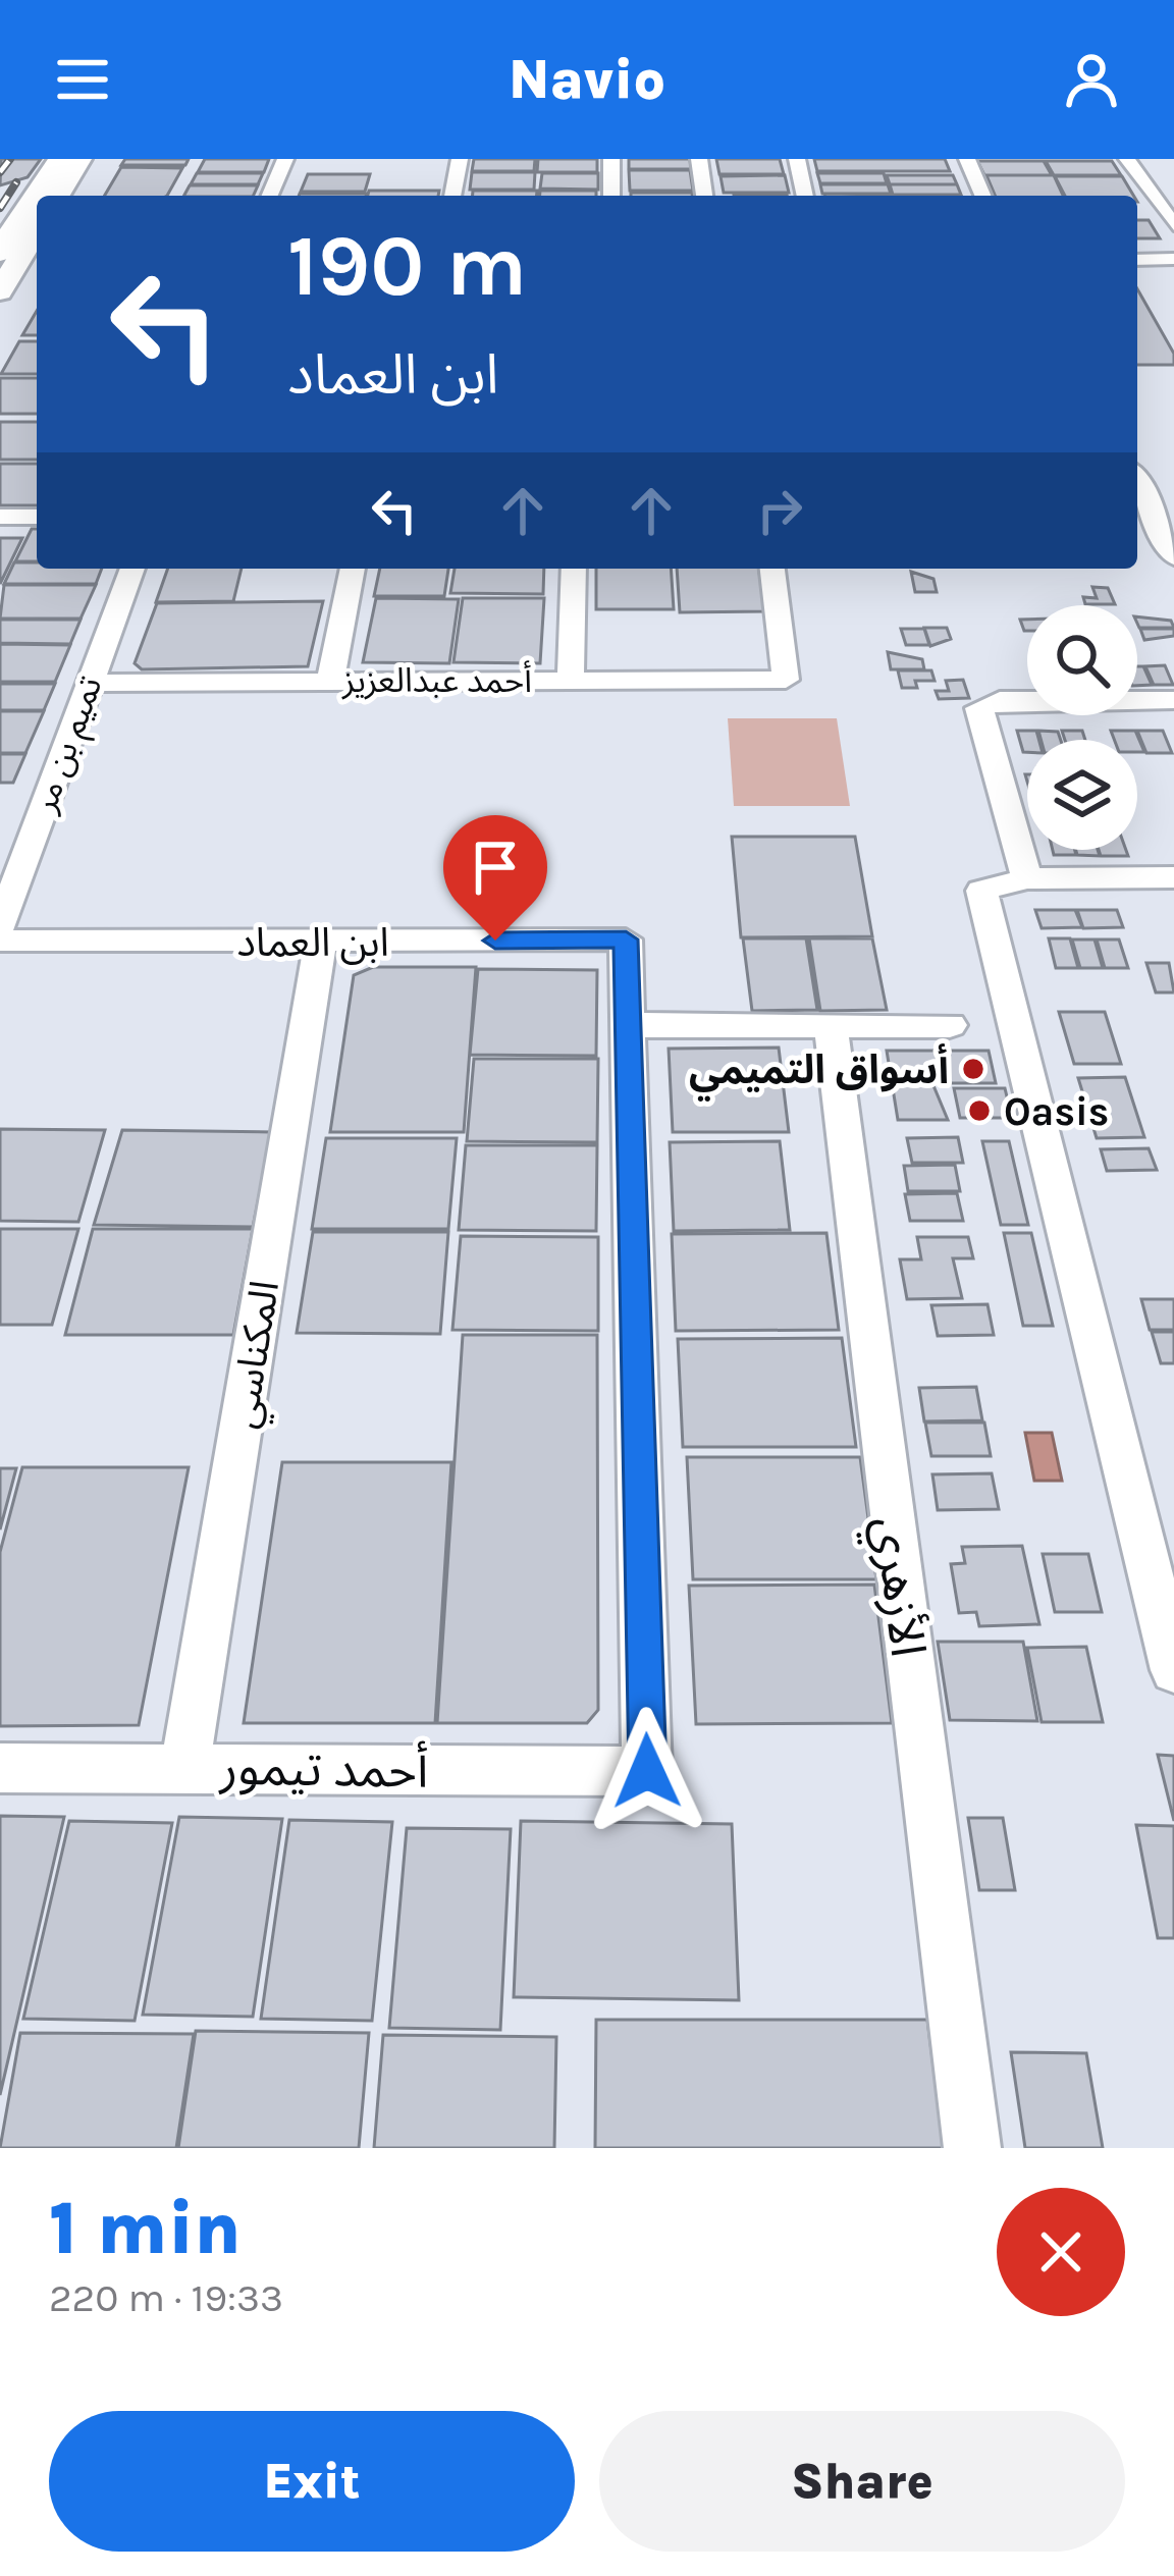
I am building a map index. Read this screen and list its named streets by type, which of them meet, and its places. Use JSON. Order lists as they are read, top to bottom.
{
  "streets": {
    "street": [
      "أحمد عبدالعزيز",
      "تميم بن مر",
      "ابن العماد",
      "المكناسي",
      "الأزهري",
      "أحمد تيمور"
    ]
  },
  "crossings": [
    ["أحمد عبدالعزيز", "تميم بن مر"],
    ["ابن العماد", "المكناسي"],
    ["ابن العماد", "أحمد تيمور"],
    ["المكناسي", "أحمد تيمور"]
  ],
  "places": ["أسواق التميمي", "Oasis"],
  "page": {
    "header": "Navio",
    "turn": ["190 m", "ابن العماد"],
    "heading": ["1 min", "220 m · 19:33"],
    "buttons": ["Exit", "Share"]
  }
}
